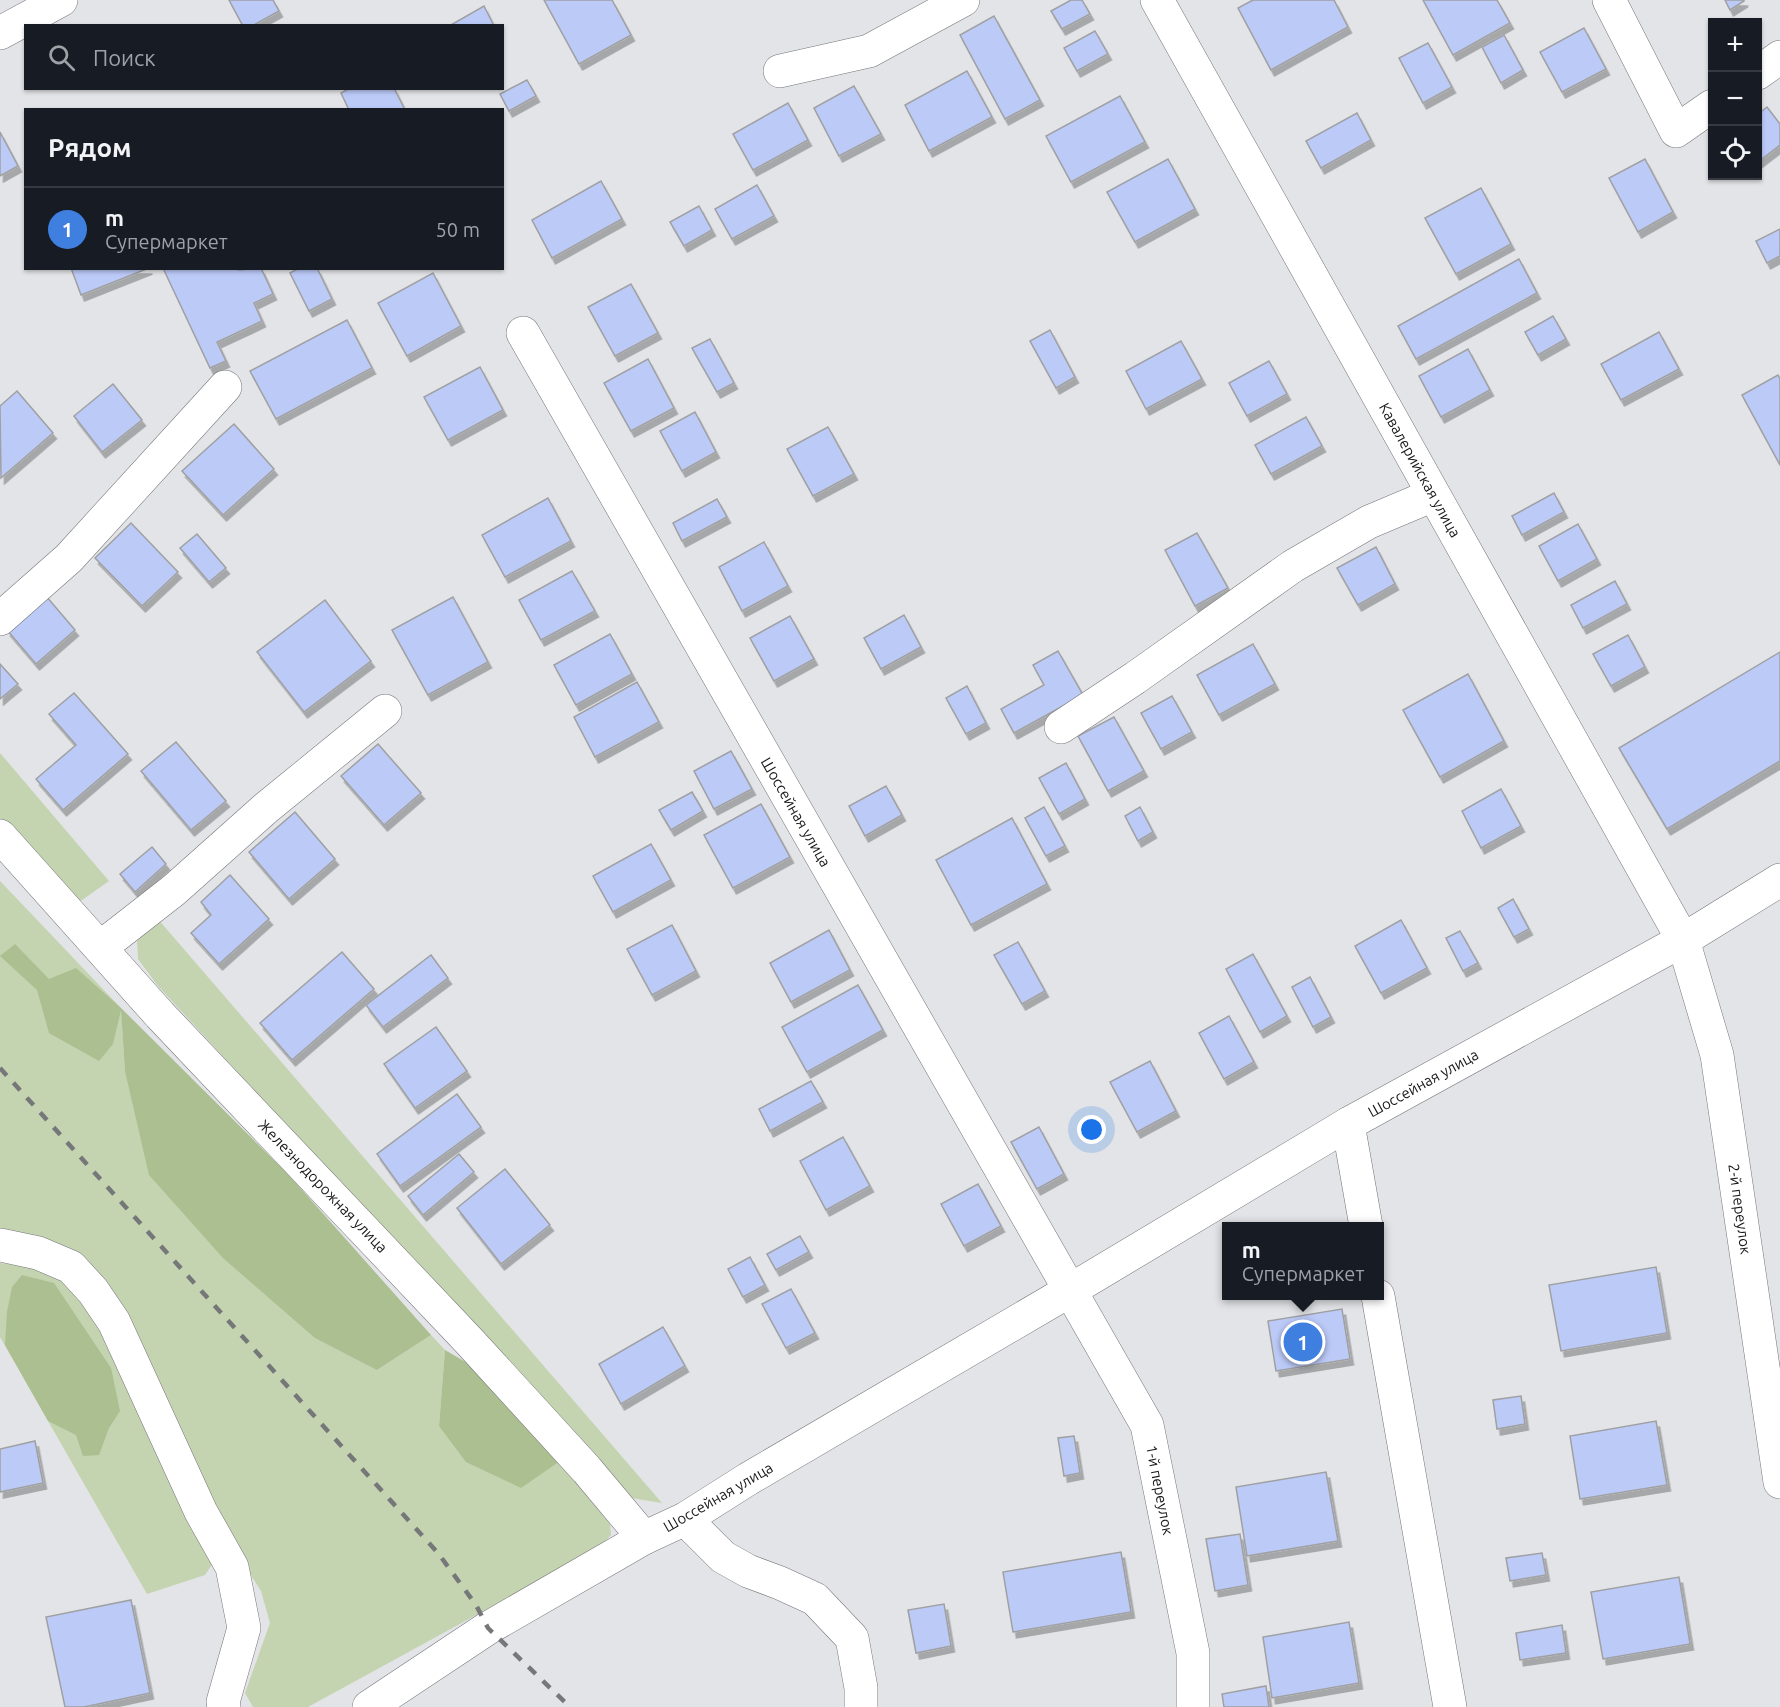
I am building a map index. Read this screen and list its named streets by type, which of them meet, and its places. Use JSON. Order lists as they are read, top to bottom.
{
  "streets": {
    "street": [
      "Кавалерийская улица",
      "Шоссейная улица",
      "Железнодорожная улица",
      "2-й переулок",
      "1-й переулок"
    ]
  },
  "crossings": [
    ["Кавалерийская улица", "Шоссейная улица"],
    ["Кавалерийская улица", "2-й переулок"],
    ["Шоссейная улица", "Железнодорожная улица"],
    ["Шоссейная улица", "2-й переулок"],
    ["Шоссейная улица", "1-й переулок"]
  ],
  "page": {
    "map_buttons": ["+", "−"],
    "search": "Поиск",
    "heading": "Рядом",
    "list": [
      {
        "mark": "1",
        "name": "m",
        "note": "Супермаркет",
        "value": "50 m"
      }
    ],
    "popup": ["m", "Супермаркет"],
    "pins": "1"
  }
}
